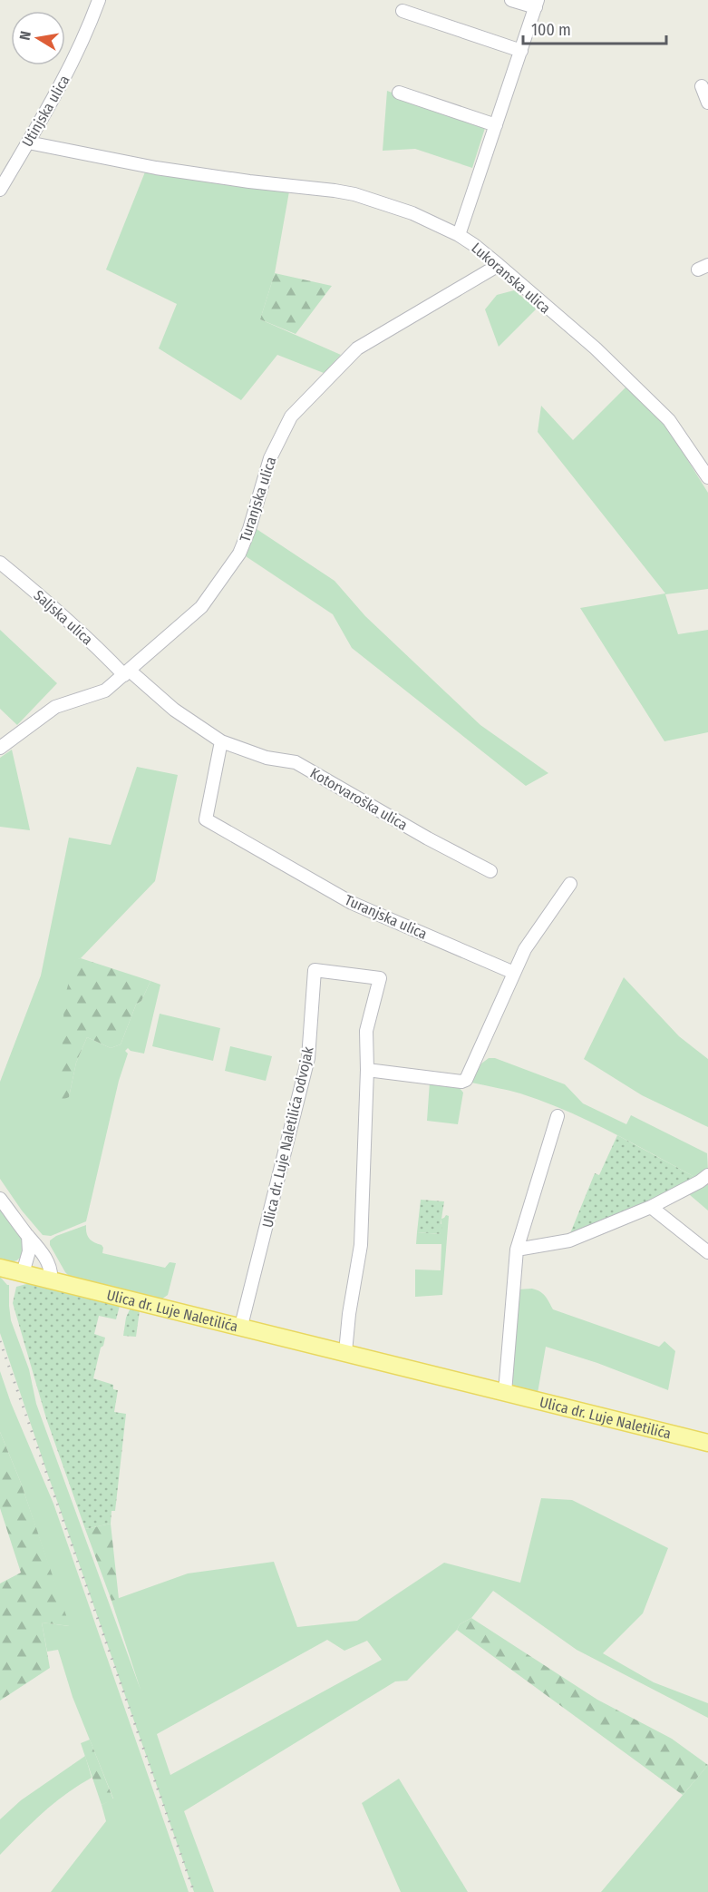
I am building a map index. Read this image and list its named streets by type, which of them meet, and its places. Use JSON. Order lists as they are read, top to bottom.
{
  "streets": {
    "main road": ["Ulica dr. Luje Naletilića"],
    "street": [
      "Utinjska ulica",
      "Lukoranska ulica",
      "Turanjska ulica",
      "Saljska ulica",
      "Kotorvaroška ulica",
      "Ulica dr. Luje Naletilića odvojak"
    ]
  },
  "crossings": [
    ["Utinjska ulica", "Lukoranska ulica"],
    ["Lukoranska ulica", "Turanjska ulica"],
    ["Turanjska ulica", "Saljska ulica"],
    ["Turanjska ulica", "Kotorvaroška ulica"],
    ["Ulica dr. Luje Naletilića odvojak", "Ulica dr. Luje Naletilića"]
  ],
  "scale_bar": "100 m",
  "north": "left"
}
